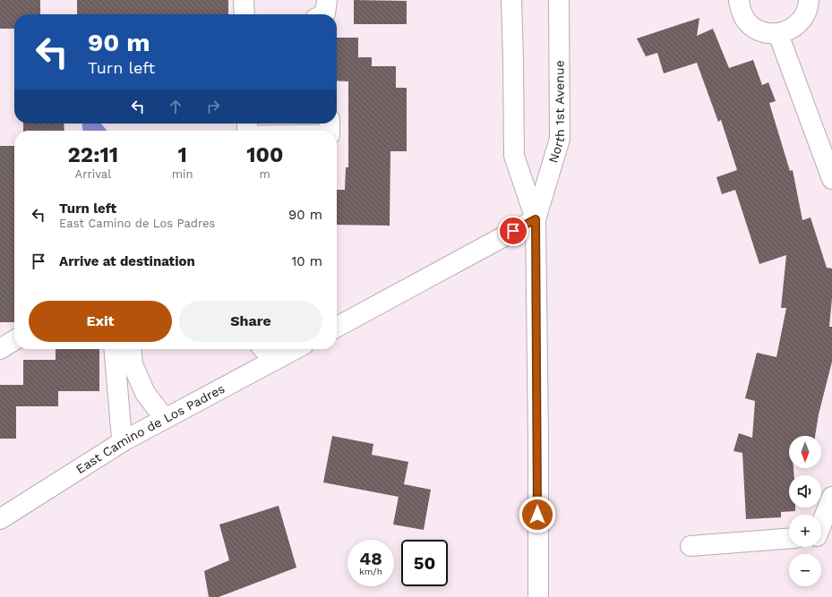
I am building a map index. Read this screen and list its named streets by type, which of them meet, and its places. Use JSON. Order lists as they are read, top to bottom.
{
  "streets": {
    "street": ["North 1st Avenue", "East Camino de Los Padres"]
  },
  "north": "bottom",
  "page": {
    "turn": ["90 m", "Turn left"],
    "eta": [
      "22:11",
      "Arrival",
      "1",
      "min",
      "100",
      "m"
    ],
    "list": [
      {
        "name": "Turn left",
        "note": "East Camino de Los Padres",
        "value": "90 m"
      },
      {
        "name": "Arrive at destination",
        "value": "10 m"
      }
    ],
    "buttons": ["Exit", "Share"],
    "map_buttons": ["+", "−"],
    "speed": "48 km/h",
    "limit": "50"
  }
}
